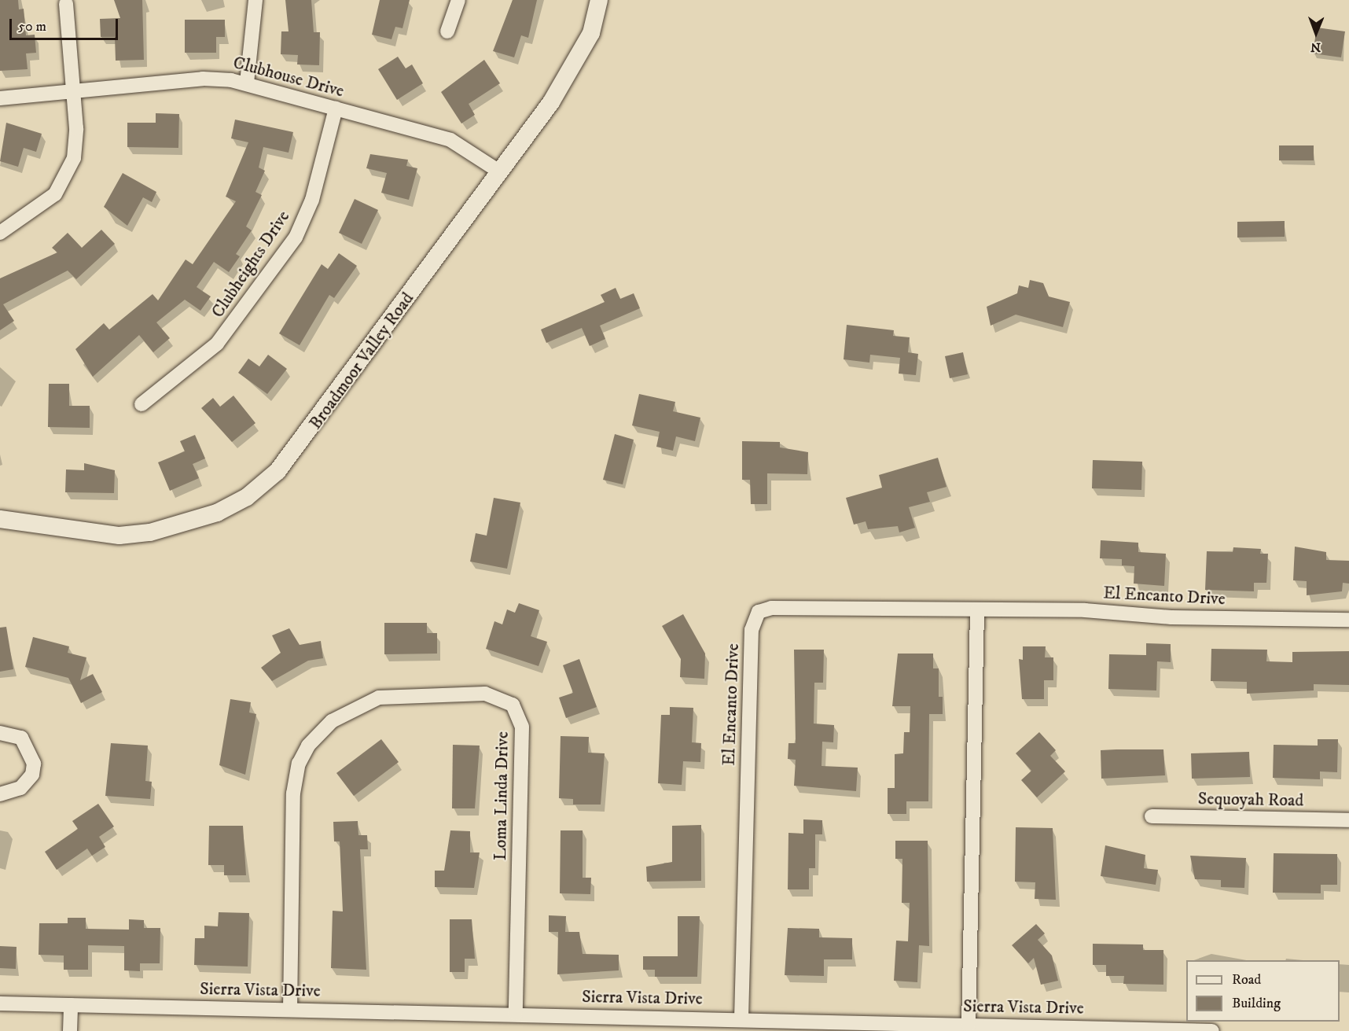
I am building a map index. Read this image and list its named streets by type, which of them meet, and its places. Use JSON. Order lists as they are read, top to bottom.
{
  "streets": {
    "street": [
      "Clubhouse Drive",
      "Clubheights Drive",
      "Broadmoor Valley Road",
      "El Encanto Drive",
      "Loma Linda Drive",
      "Sequoyah Road",
      "Sierra Vista Drive"
    ]
  },
  "crossings": [
    ["Clubhouse Drive", "Clubheights Drive"],
    ["Clubhouse Drive", "Broadmoor Valley Road"],
    ["El Encanto Drive", "Sierra Vista Drive"],
    ["Loma Linda Drive", "Sierra Vista Drive"]
  ],
  "legend": ["Road", "Building"],
  "scale_bar": "50 m",
  "north": "bottom"
}
